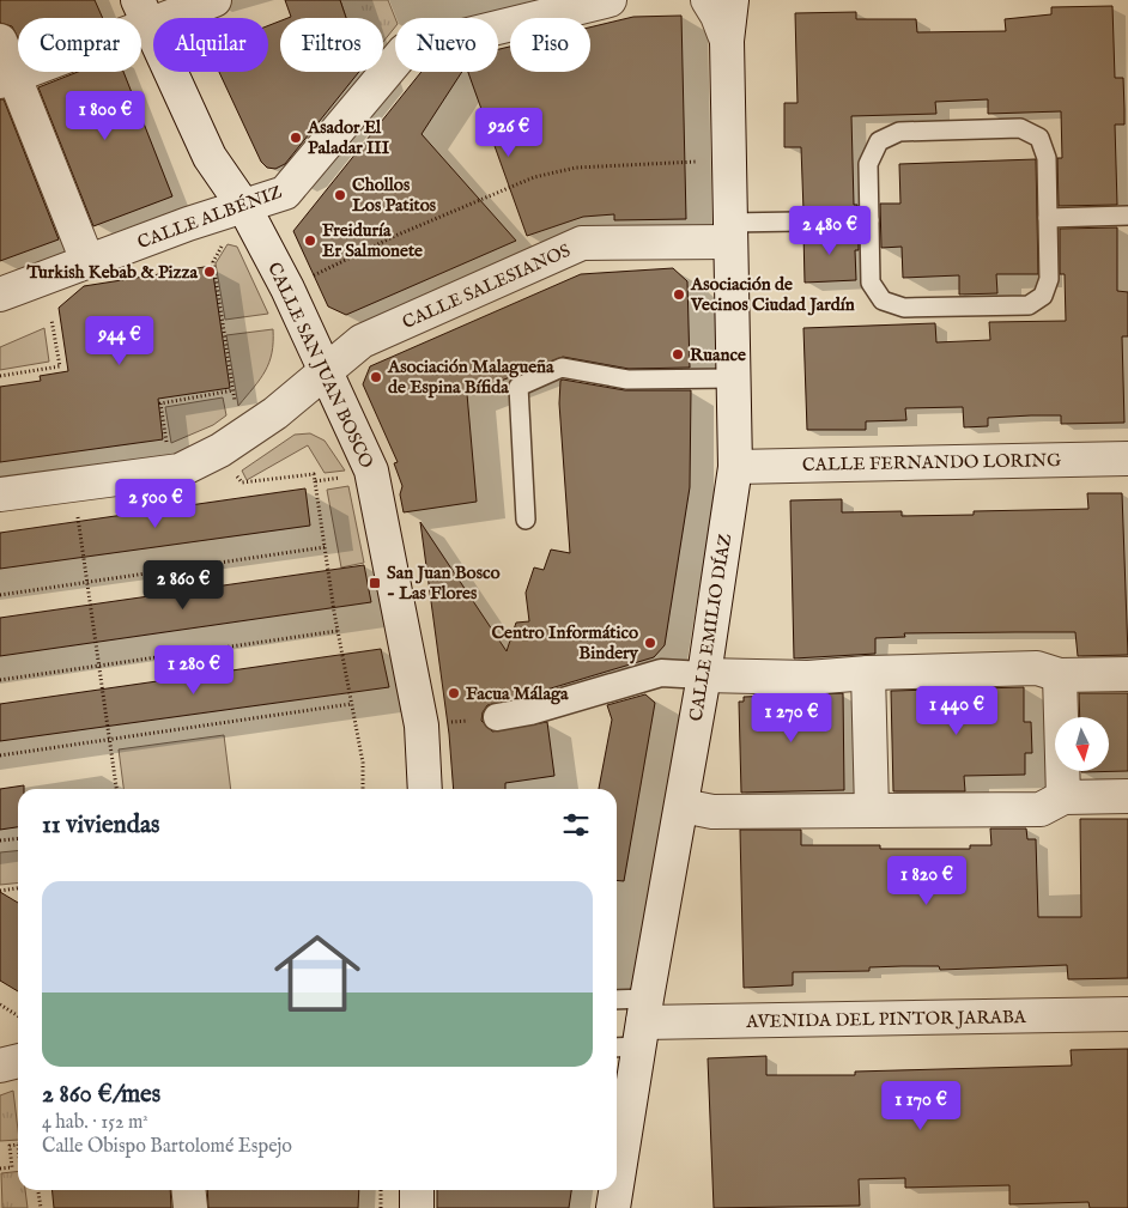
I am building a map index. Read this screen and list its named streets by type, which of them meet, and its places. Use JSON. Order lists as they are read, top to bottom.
{
  "streets": {
    "street": [
      "CALLE ALBÉNIZ",
      "CALLE SALESIANOS",
      "CALLE SAN JUAN BOSCO",
      "CALLE FERNANDO LORING",
      "CALLE EMILIO DÍAZ",
      "AVENIDA DEL PINTOR JARABA"
    ]
  },
  "crossings": [
    ["CALLE ALBÉNIZ", "CALLE SAN JUAN BOSCO"],
    ["CALLE SALESIANOS", "CALLE SAN JUAN BOSCO"],
    ["CALLE SALESIANOS", "CALLE EMILIO DÍAZ"],
    ["CALLE FERNANDO LORING", "CALLE EMILIO DÍAZ"],
    ["CALLE EMILIO DÍAZ", "AVENIDA DEL PINTOR JARABA"]
  ],
  "places": {
    "other": [
      "Asador El Paladar III",
      "Chollos Los Patitos",
      "Freiduría Er Salmonete",
      "Turkish Kebab & Pizza",
      "Asociación de Vecinos Ciudad Jardín",
      "Ruance",
      "Asociación Malagueña de Espina Bífida",
      "Centro Informático Bindery",
      "Facua Málaga"
    ],
    "transit": ["San Juan Bosco - Las Flores"]
  },
  "north": "bottom",
  "page": {
    "chip": [
      "Comprar",
      "Alquilar",
      "Filtros",
      "Nuevo",
      "Piso"
    ],
    "price": [
      "1 800 €",
      "926 €",
      "2 480 €",
      "944 €",
      "2 500 €",
      "2 860 €",
      "1 280 €",
      "1 440 €",
      "1 270 €",
      "1 820 €",
      "1 170 €"
    ],
    "heading": "11 viviendas",
    "list": [
      {
        "name": "2 860 €/mes",
        "note": "4 hab. · 152 m² · Calle Obispo Bartolomé Espejo"
      }
    ]
  }
}
